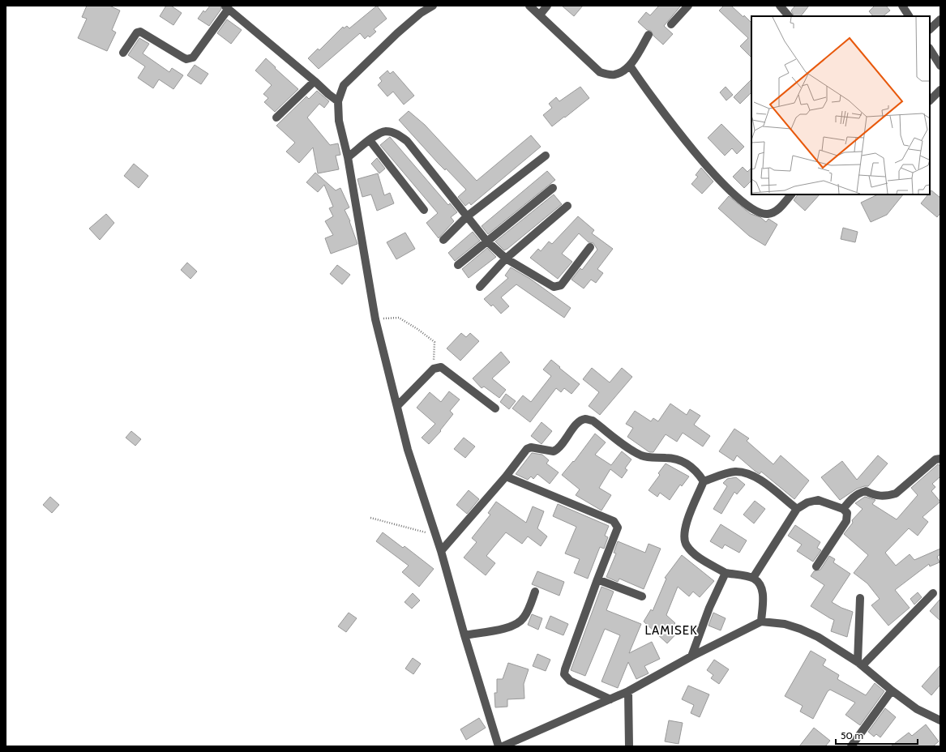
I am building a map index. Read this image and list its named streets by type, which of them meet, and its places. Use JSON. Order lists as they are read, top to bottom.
{
  "districts": ["LAMISEK"],
  "scale_bar": "50 m"
}
